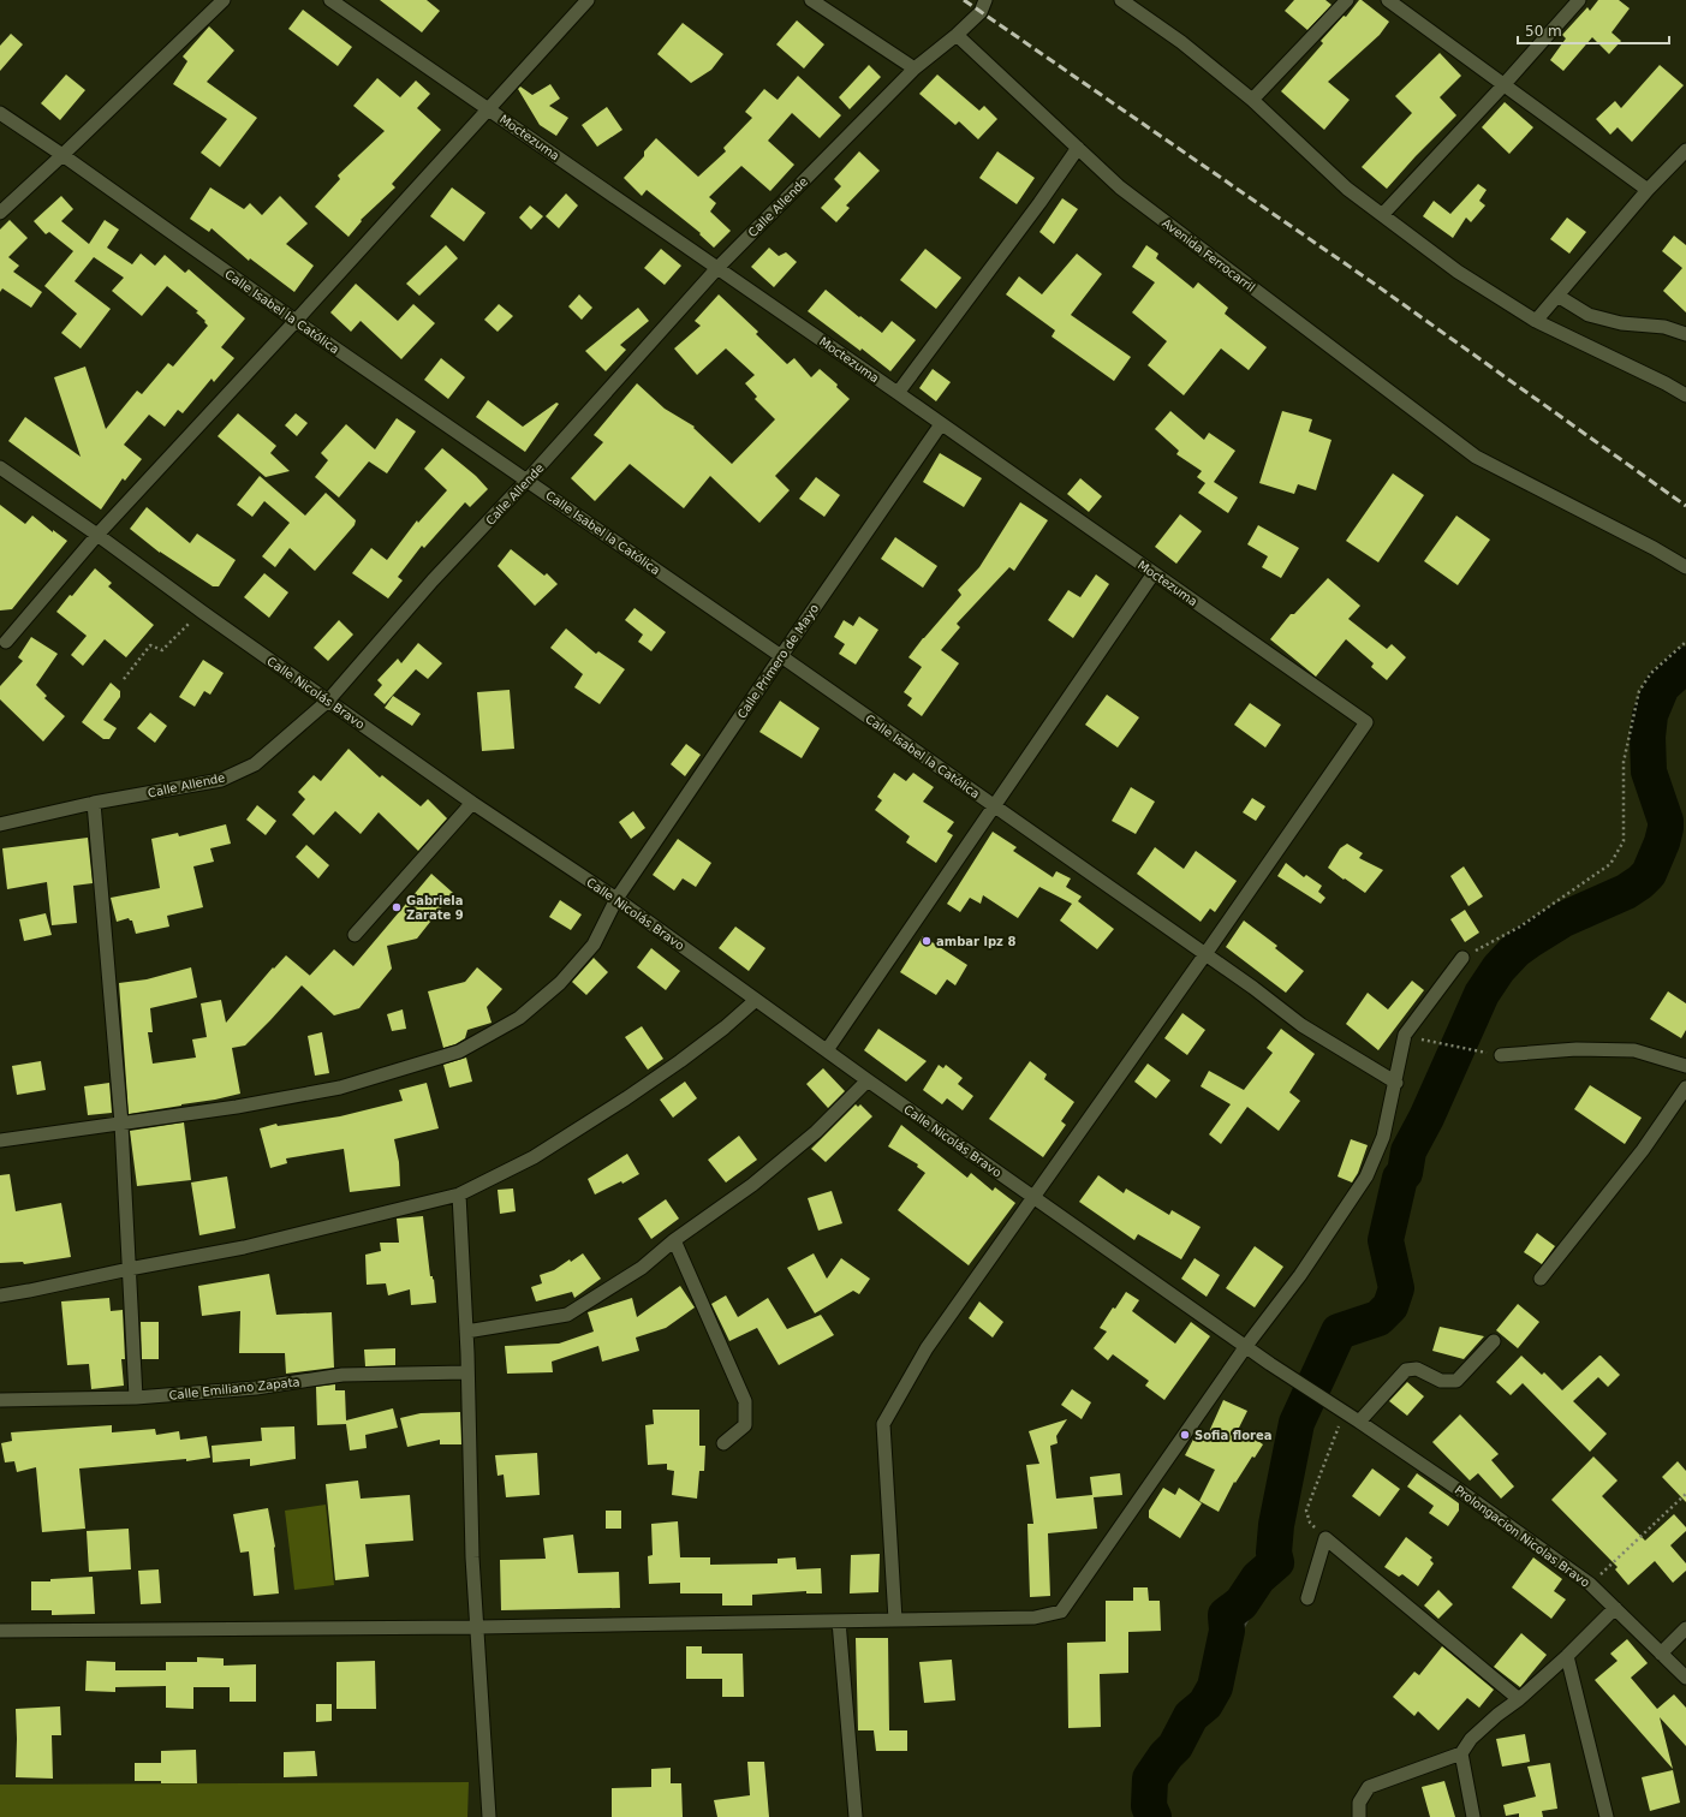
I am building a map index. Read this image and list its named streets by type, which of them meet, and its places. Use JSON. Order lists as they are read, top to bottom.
{
  "streets": {
    "street": [
      "Moctezuma",
      "Calle Allende",
      "Avenida Ferrocarril",
      "Calle Isabel la Católica",
      "Calle Primero de Mayo",
      "Calle Nicolás Bravo",
      "Calle Emiliano Zapata",
      "Prolongacion Nicolas Bravo"
    ]
  },
  "crossings": [
    ["Moctezuma", "Calle Allende"],
    ["Moctezuma", "Calle Isabel la Católica"],
    ["Moctezuma", "Calle Primero de Mayo"],
    ["Calle Allende", "Avenida Ferrocarril"],
    ["Calle Allende", "Calle Isabel la Católica"],
    ["Calle Allende", "Calle Nicolás Bravo"],
    ["Calle Isabel la Católica", "Calle Primero de Mayo"],
    ["Calle Primero de Mayo", "Calle Nicolás Bravo"],
    ["Calle Nicolás Bravo", "Prolongacion Nicolas Bravo"]
  ],
  "places": ["Gabriela Zarate 9", "ambar lpz 8", "Sofia florea"],
  "scale_bar": "50 m"
}
